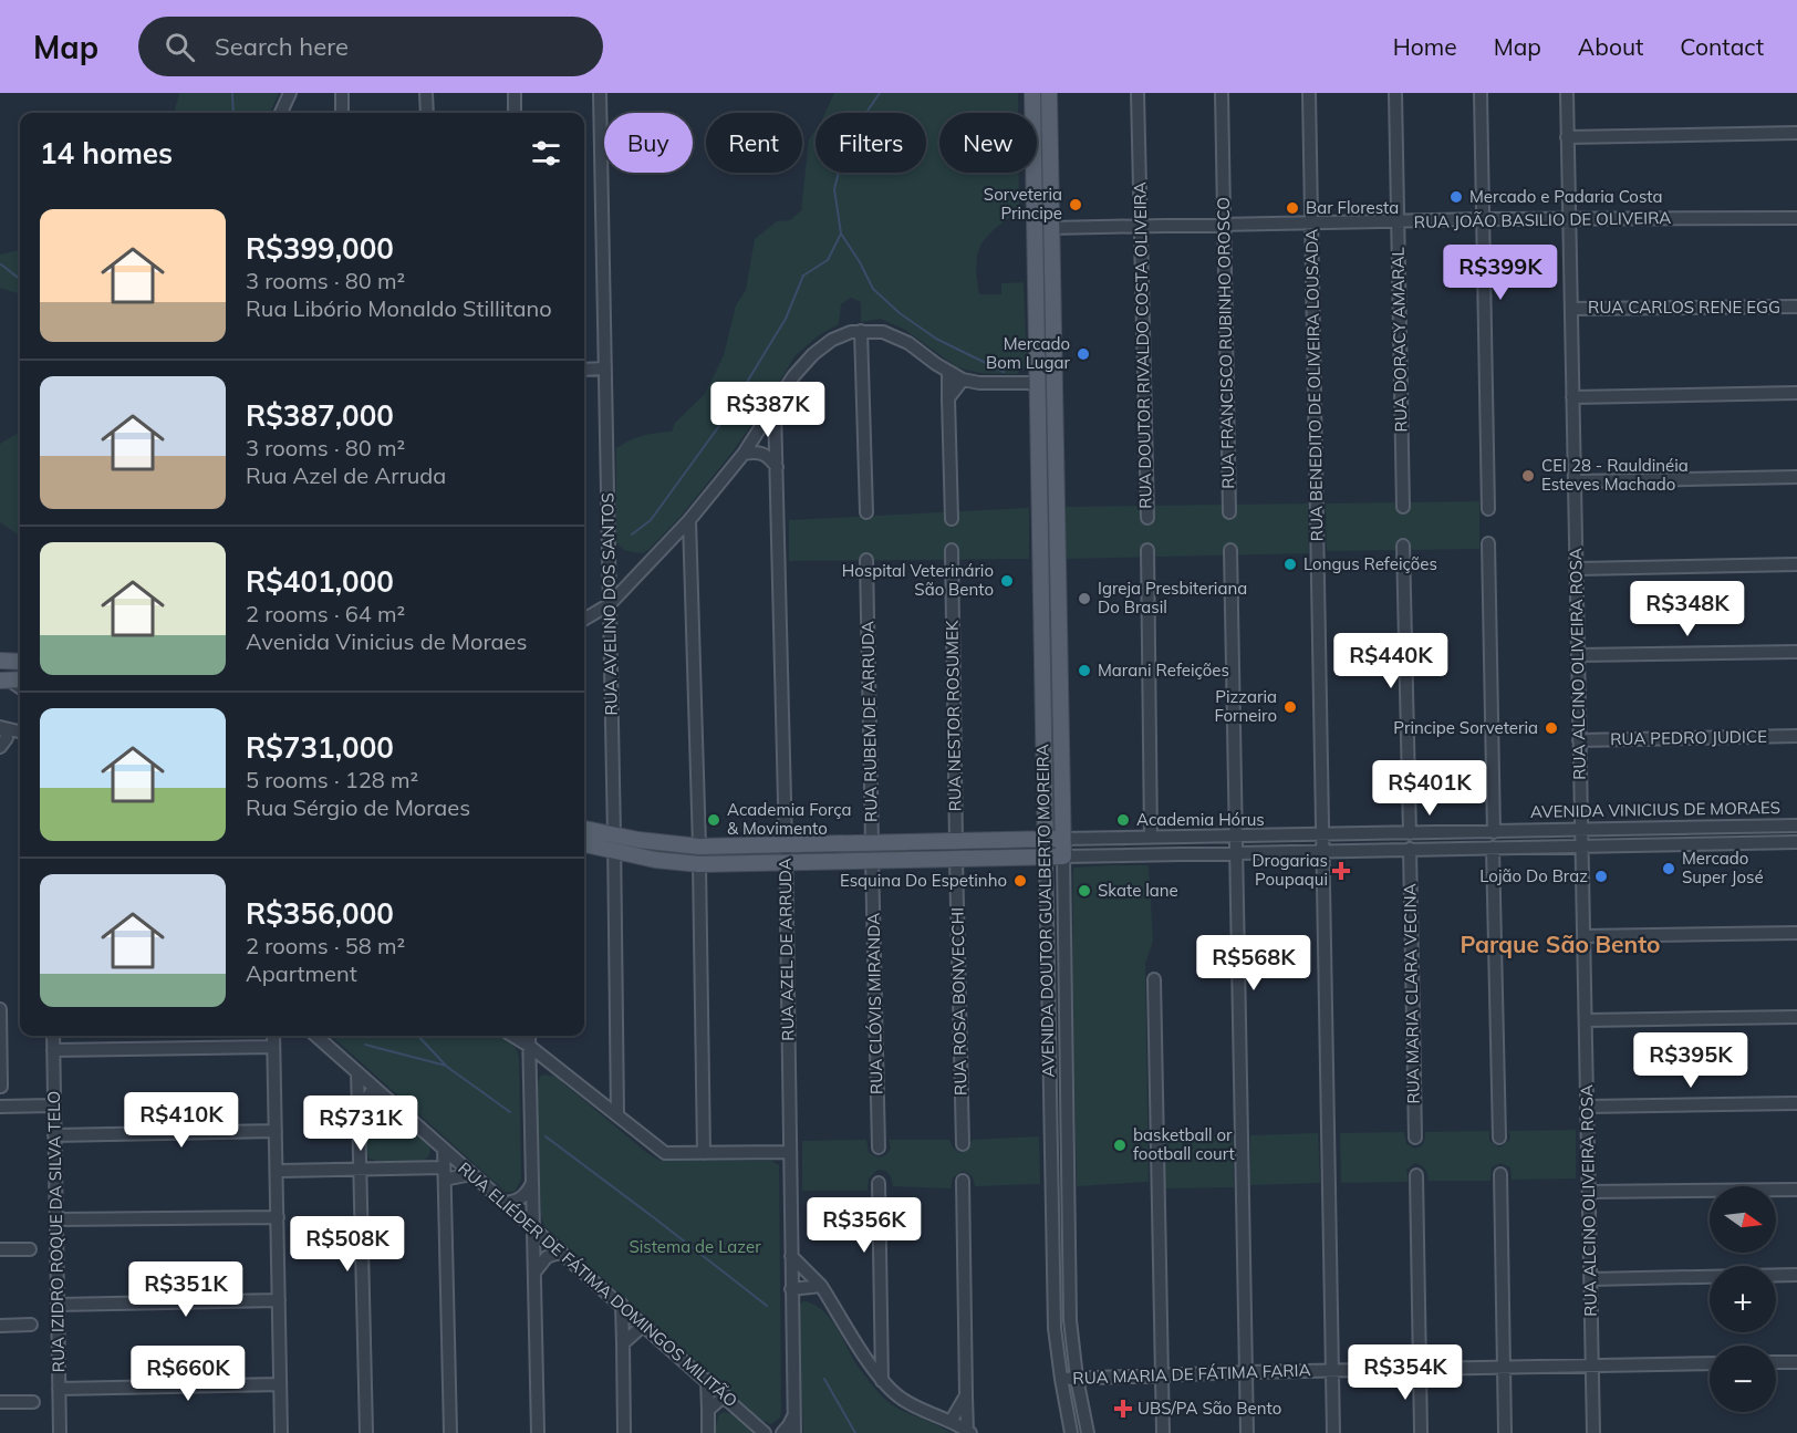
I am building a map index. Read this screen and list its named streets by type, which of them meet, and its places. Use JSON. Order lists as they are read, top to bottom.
{
  "streets": {
    "main road": ["AVENIDA VINICIUS DE MORAES", "AVENIDA DOUTOR GUALBERTO MOREIRA"],
    "street": [
      "RUA JOÃO BASILIO DE OLIVEIRA",
      "RUA CARLOS RENE EGG",
      "RUA DORACY AMARAL",
      "RUA FRANCISCO RUBINHO OROSCO",
      "RUA DOUTOR RIVALDO COSTA OLIVEIRA",
      "RUA BENEDITO DE OLIVEIRA LOUSADA",
      "RUA AVELINO DOS SANTOS",
      "RUA ALCINO OLIVEIRA ROSA",
      "RUA NESTOR ROSUMEK",
      "RUA RUBEM DE ARRUDA",
      "RUA PEDRO JUDICE",
      "RUA AZEL DE ARRUDA",
      "RUA MARIA CLARA VECINA",
      "RUA ROSA BONVECCHI",
      "RUA CLÓVIS MIRANDA",
      "RUA IZIDRO ROQUE DA SILVA TELO",
      "RUA ELIÉDER DE FÁTIMA DOMINGOS MILITÃO",
      "RUA MARIA DE FÁTIMA FARIA"
    ]
  },
  "crossings": [
    ["RUA JOÃO BASILIO DE OLIVEIRA", "RUA DORACY AMARAL"],
    ["RUA JOÃO BASILIO DE OLIVEIRA", "RUA FRANCISCO RUBINHO OROSCO"],
    ["RUA JOÃO BASILIO DE OLIVEIRA", "RUA DOUTOR RIVALDO COSTA OLIVEIRA"],
    ["RUA JOÃO BASILIO DE OLIVEIRA", "RUA BENEDITO DE OLIVEIRA LOUSADA"],
    ["RUA JOÃO BASILIO DE OLIVEIRA", "RUA ALCINO OLIVEIRA ROSA"],
    ["RUA JOÃO BASILIO DE OLIVEIRA", "AVENIDA DOUTOR GUALBERTO MOREIRA"],
    ["RUA CARLOS RENE EGG", "RUA ALCINO OLIVEIRA ROSA"],
    ["RUA BENEDITO DE OLIVEIRA LOUSADA", "AVENIDA VINICIUS DE MORAES"],
    ["RUA BENEDITO DE OLIVEIRA LOUSADA", "RUA MARIA DE FÁTIMA FARIA"],
    ["RUA AVELINO DOS SANTOS", "AVENIDA VINICIUS DE MORAES"],
    ["RUA ALCINO OLIVEIRA ROSA", "RUA PEDRO JUDICE"],
    ["RUA ALCINO OLIVEIRA ROSA", "AVENIDA VINICIUS DE MORAES"],
    ["RUA ALCINO OLIVEIRA ROSA", "RUA MARIA DE FÁTIMA FARIA"],
    ["RUA NESTOR ROSUMEK", "AVENIDA VINICIUS DE MORAES"],
    ["RUA RUBEM DE ARRUDA", "AVENIDA VINICIUS DE MORAES"],
    ["AVENIDA VINICIUS DE MORAES", "AVENIDA DOUTOR GUALBERTO MOREIRA"],
    ["AVENIDA VINICIUS DE MORAES", "RUA AZEL DE ARRUDA"],
    ["AVENIDA VINICIUS DE MORAES", "RUA MARIA CLARA VECINA"],
    ["AVENIDA VINICIUS DE MORAES", "RUA ROSA BONVECCHI"],
    ["AVENIDA VINICIUS DE MORAES", "RUA CLÓVIS MIRANDA"],
    ["AVENIDA DOUTOR GUALBERTO MOREIRA", "RUA MARIA DE FÁTIMA FARIA"]
  ],
  "districts": ["Parque São Bento"],
  "parks": ["Sistema de Lazer"],
  "places": {
    "other": [
      "Mercado e Padaria Costa",
      "Sorveteria Principe",
      "Bar Floresta",
      "Mercado Bom Lugar",
      "CEI 28 - Rauldinéia Esteves Machado",
      "Longus Refeições",
      "Hospital Veterinário São Bento",
      "Igreja Presbiteriana Do Brasil",
      "Marani Refeições",
      "Pizzaria Forneiro",
      "Principe Sorveteria",
      "Academia Força & Movimento",
      "Academia Hórus",
      "Mercado Super José",
      "Lojão Do Braz",
      "Esquina Do Espetinho",
      "Skate lane",
      "basketball or football court"
    ],
    "health": ["Drogarias Poupaqui", "UBS/PA São Bento"]
  },
  "north": "right",
  "page": {
    "header": "Map",
    "search": "Search here",
    "nav": [
      "Home",
      "Map",
      "About",
      "Contact"
    ],
    "chip": [
      "Buy",
      "Rent",
      "Filters",
      "New"
    ],
    "heading": "14 homes",
    "list": [
      {
        "name": "R$399,000",
        "note": "3 rooms · 80 m² · Rua Libório Monaldo Stillitano"
      },
      {
        "name": "R$387,000",
        "note": "3 rooms · 80 m² · Rua Azel de Arruda"
      },
      {
        "name": "R$401,000",
        "note": "2 rooms · 64 m² · Avenida Vinicius de Moraes"
      },
      {
        "name": "R$731,000",
        "note": "5 rooms · 128 m² · Rua Sérgio de Moraes"
      },
      {
        "name": "R$356,000",
        "note": "2 rooms · 58 m² · Apartment"
      }
    ],
    "price": [
      "R$399K",
      "R$387K",
      "R$348K",
      "R$440K",
      "R$401K",
      "R$568K",
      "R$395K",
      "R$410K",
      "R$731K",
      "R$356K",
      "R$508K",
      "R$351K",
      "R$354K",
      "R$660K"
    ],
    "map_buttons": ["+", "−"]
  }
}
